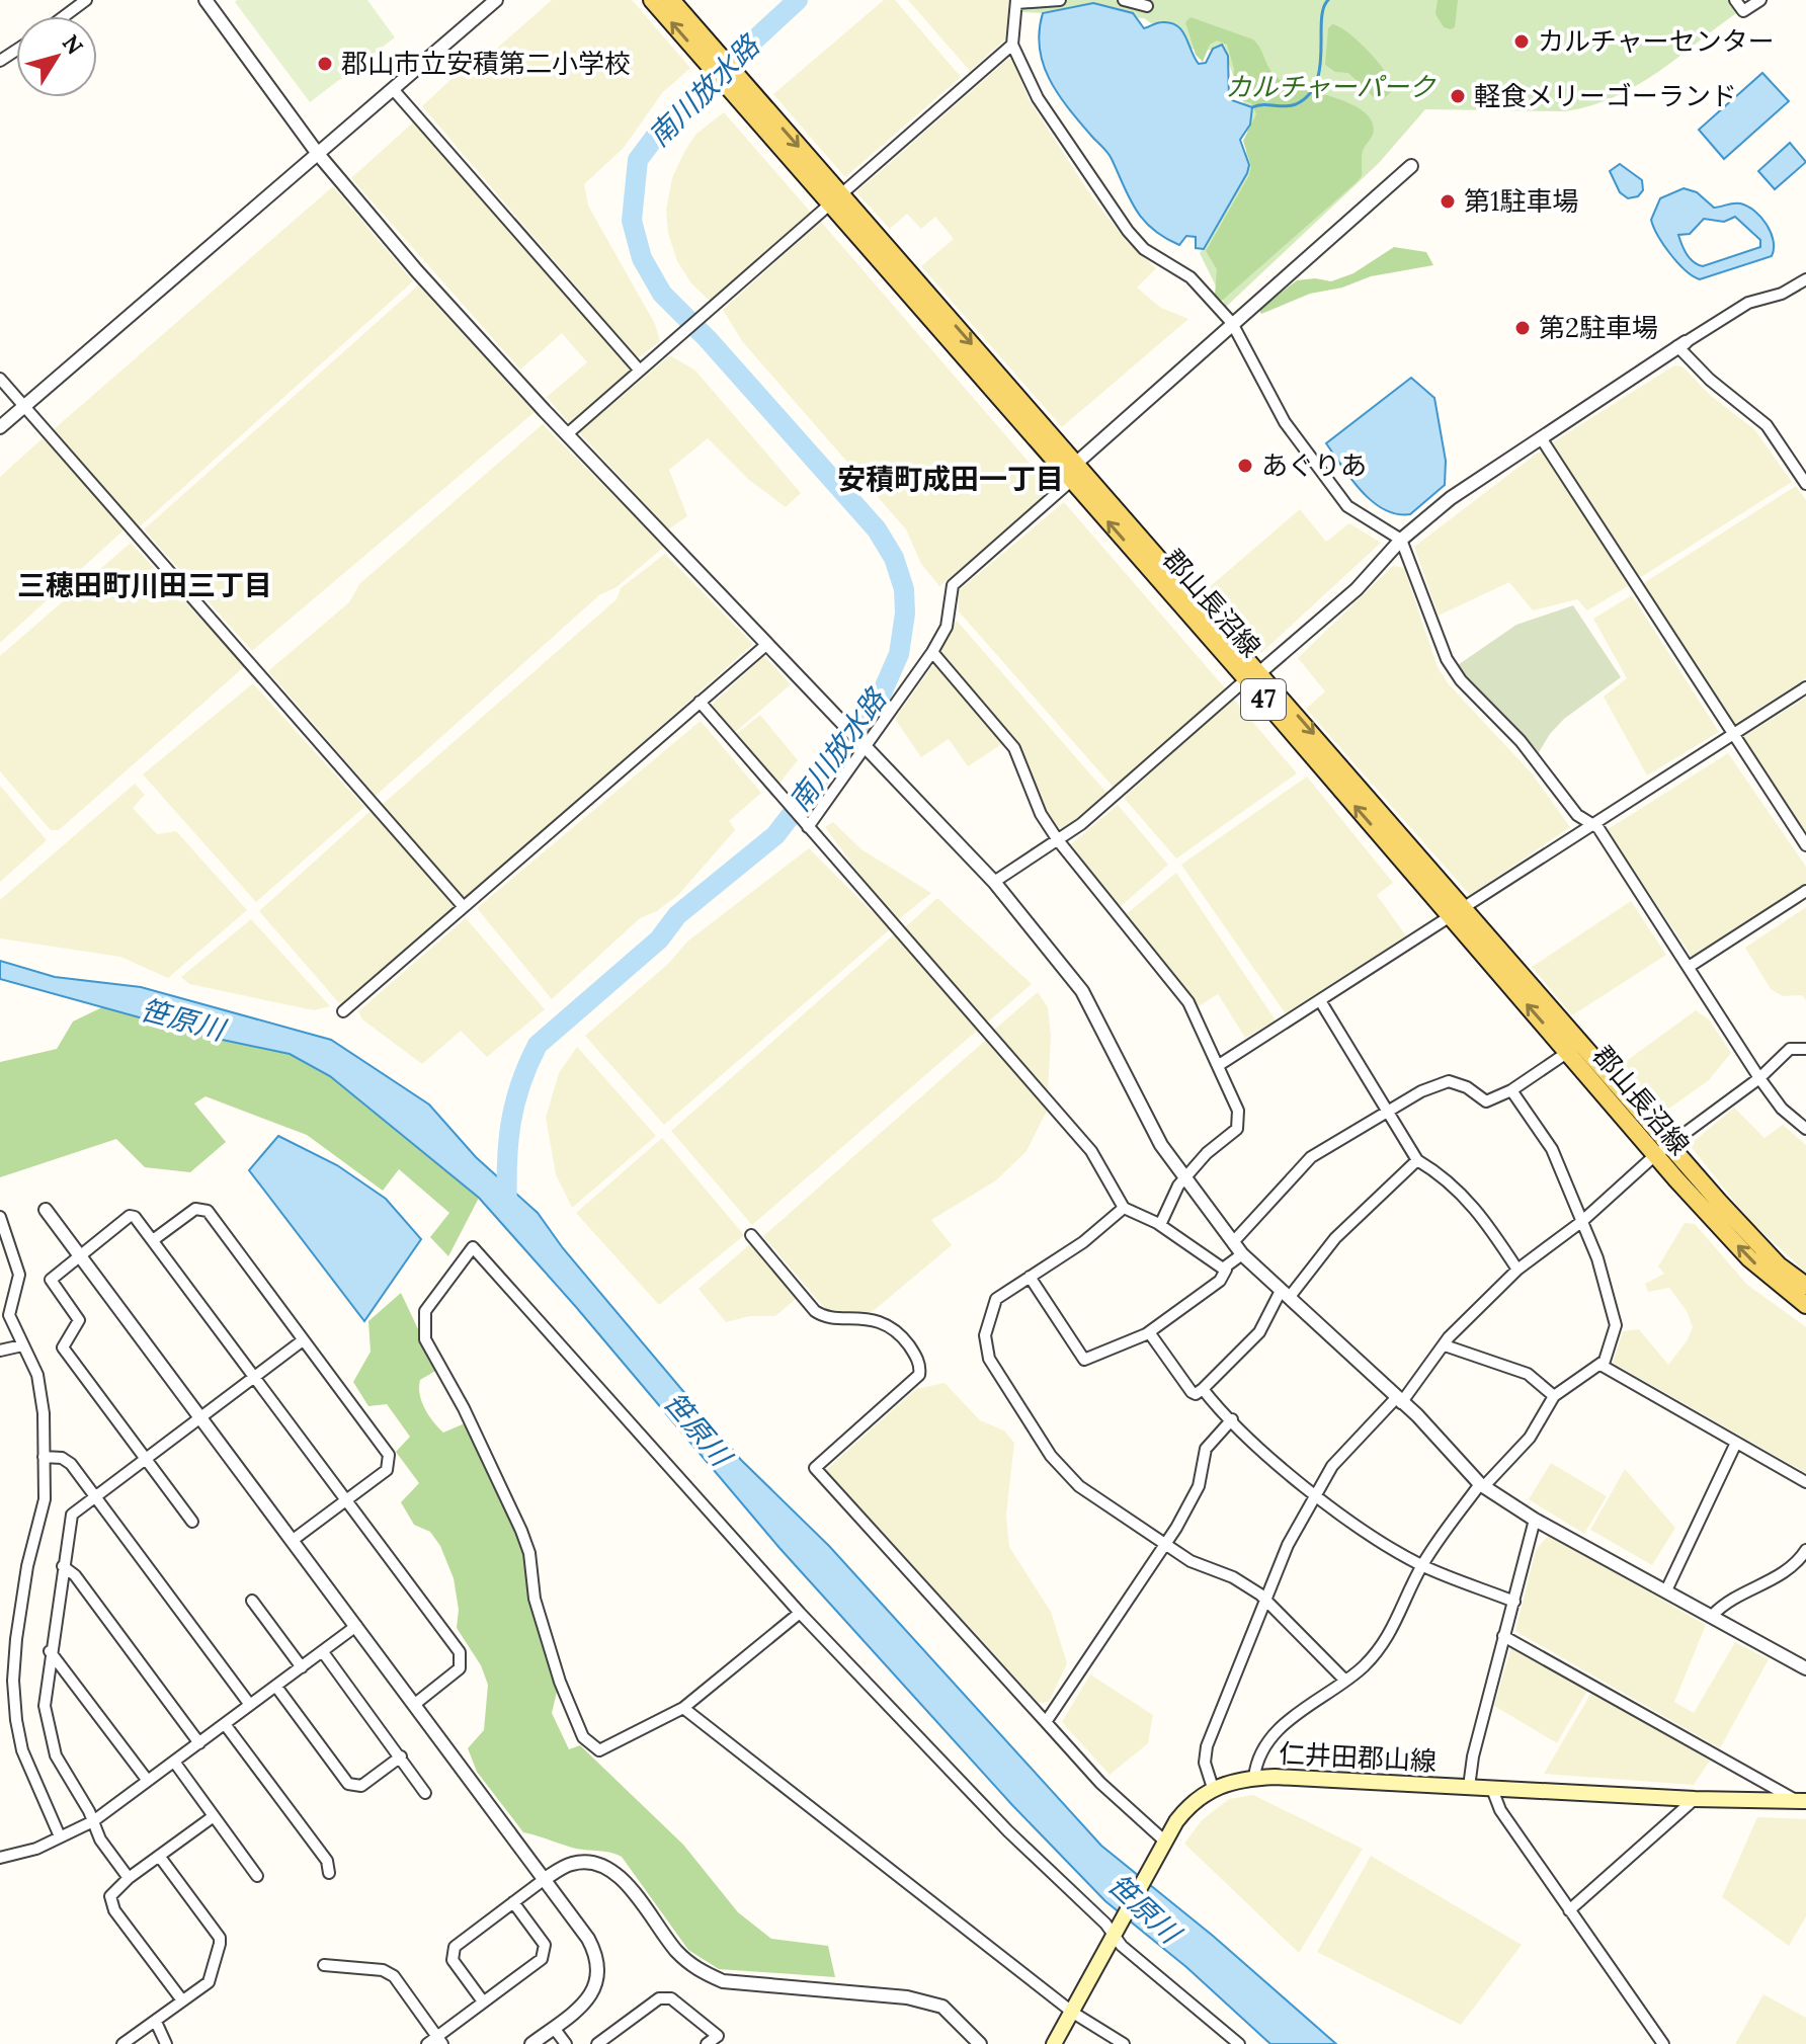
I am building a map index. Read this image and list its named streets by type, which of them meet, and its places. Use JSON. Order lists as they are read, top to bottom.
{
  "streets": {
    "main road": ["郡山長沼線", "47", "仁井田郡山線"]
  },
  "districts": ["安積町成田一丁目", "三穂田町川田三丁目"],
  "water": ["南川放水路", "笹原川"],
  "parks": ["カルチャーパーク"],
  "places": [
    "カルチャーセンター",
    "郡山市立安積第二小学校",
    "軽食メリーゴーランド",
    "第1駐車場",
    "第2駐車場",
    "あぐりあ"
  ],
  "north": "top right"
}
